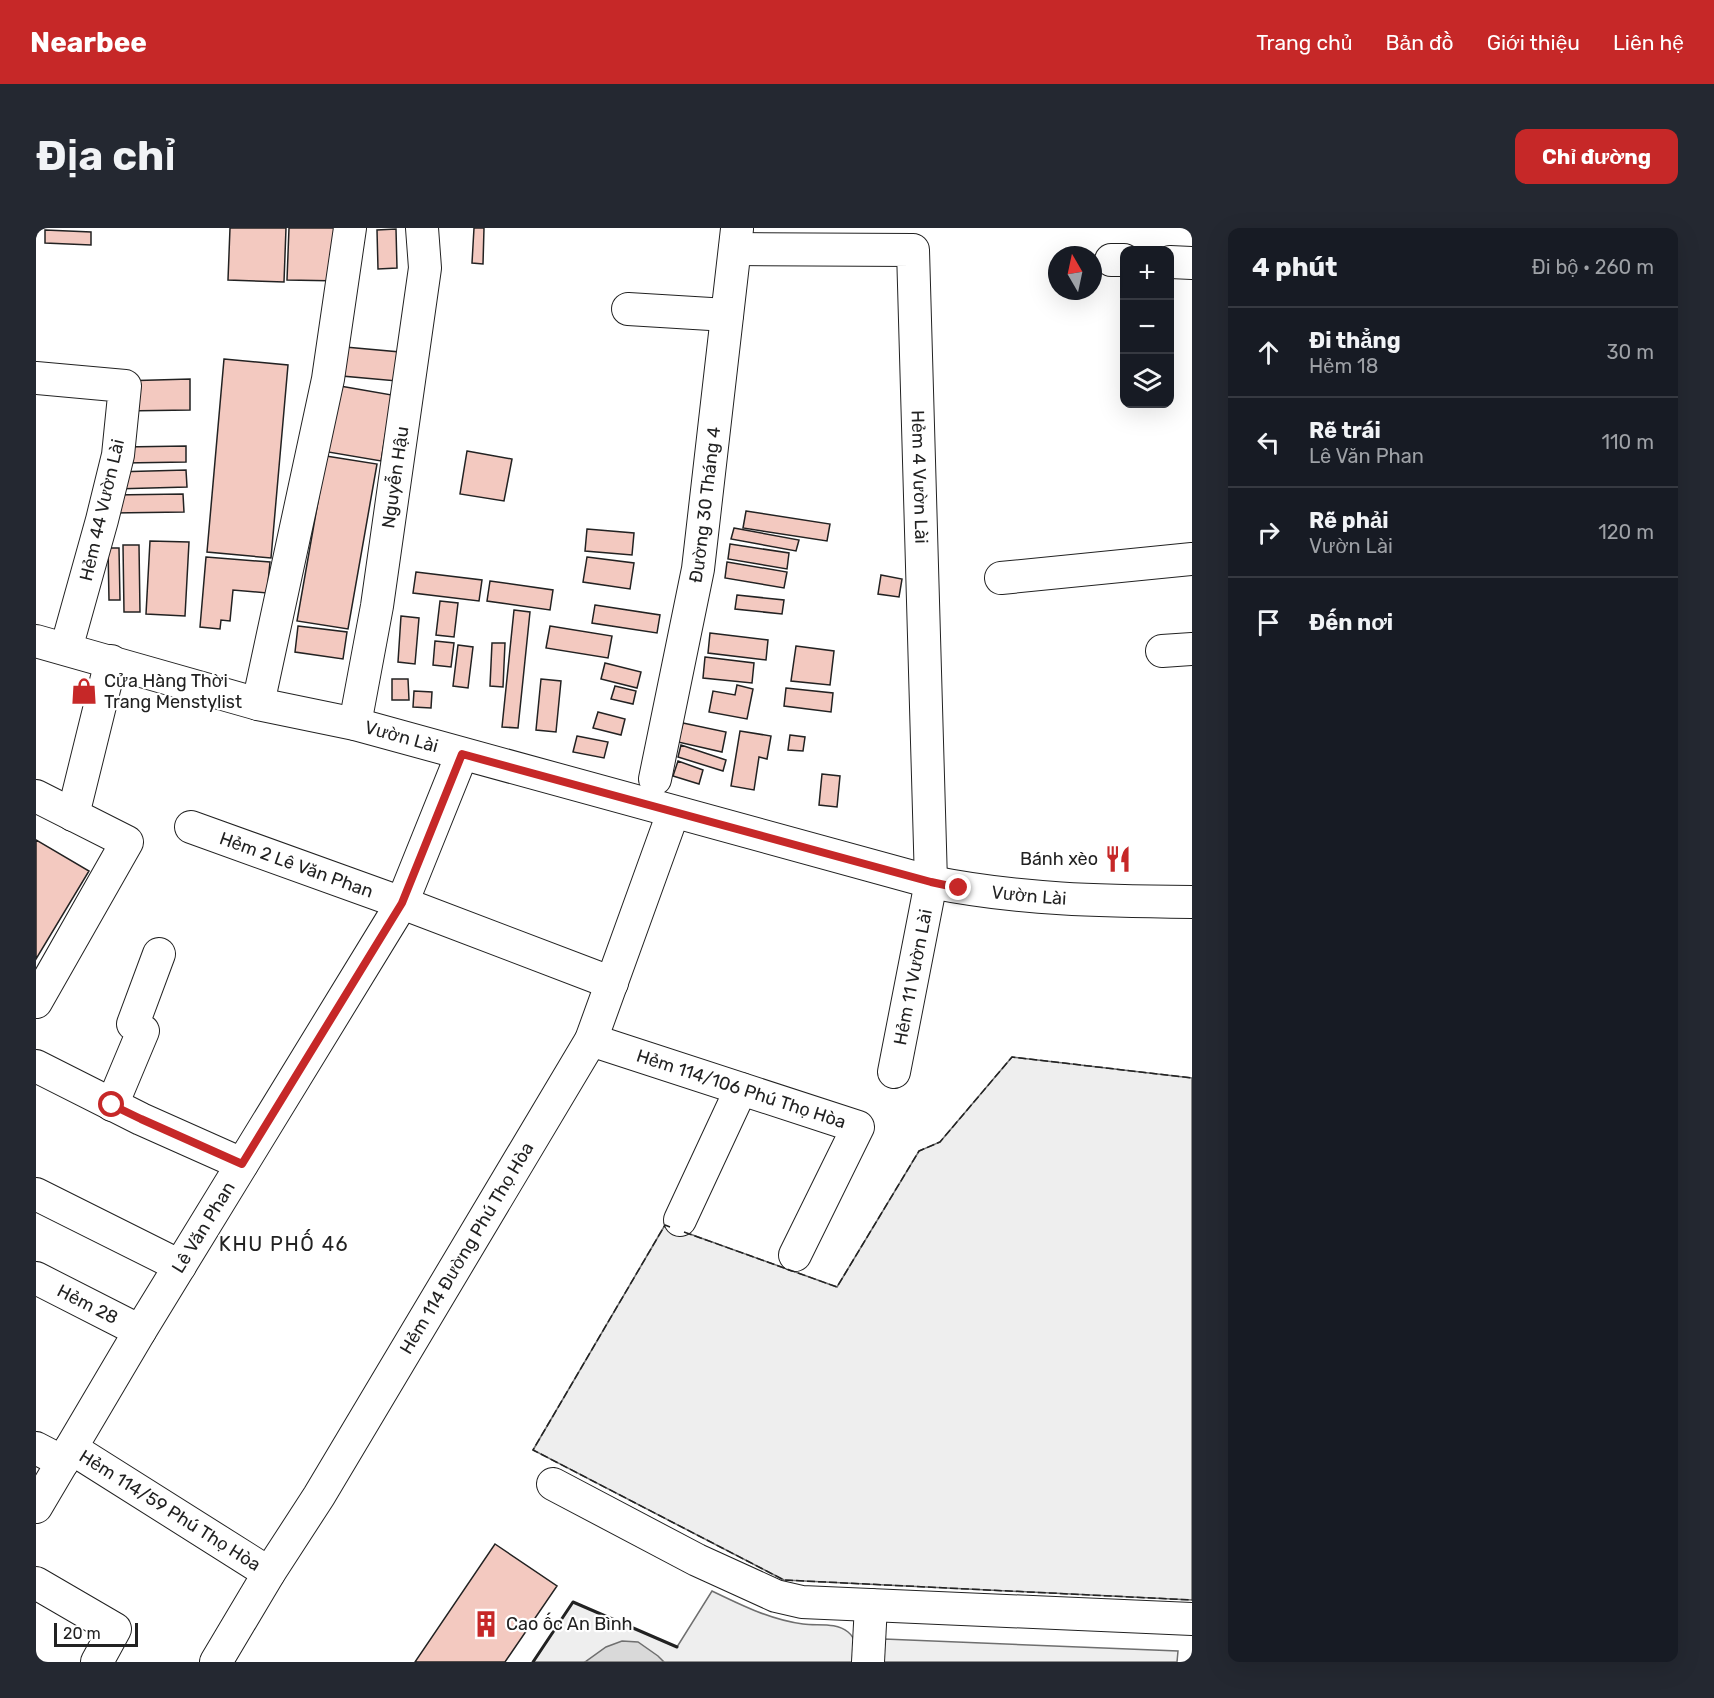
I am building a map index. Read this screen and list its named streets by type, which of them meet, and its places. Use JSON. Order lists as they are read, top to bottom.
{
  "streets": {
    "street": [
      "Nguyễn Hậu",
      "Hẻm 4 Vườn Lài",
      "Đường 30 Tháng 4",
      "Hẻm 44 Vườn Lài",
      "Vườn Lài",
      "Hẻm 2 Lê Văn Phan",
      "Hẻm 11 Vườn Lài",
      "Hẻm 114/106 Phú Thọ Hòa",
      "Lê Văn Phan",
      "Hẻm 114 Đường Phú Thọ Hòa",
      "Hẻm 28",
      "Hẻm 114/59 Phú Thọ Hòa"
    ]
  },
  "crossings": [
    ["Nguyễn Hậu", "Vườn Lài"],
    ["Hẻm 4 Vườn Lài", "Đường 30 Tháng 4"],
    ["Hẻm 4 Vườn Lài", "Vườn Lài"],
    ["Hẻm 4 Vườn Lài", "Hẻm 11 Vườn Lài"],
    ["Hẻm 44 Vườn Lài", "Vườn Lài"],
    ["Vườn Lài", "Hẻm 11 Vườn Lài"],
    ["Vườn Lài", "Lê Văn Phan"],
    ["Vườn Lài", "Hẻm 114 Đường Phú Thọ Hòa"],
    ["Hẻm 2 Lê Văn Phan", "Lê Văn Phan"],
    ["Hẻm 2 Lê Văn Phan", "Hẻm 114 Đường Phú Thọ Hòa"],
    ["Hẻm 114/106 Phú Thọ Hòa", "Hẻm 114 Đường Phú Thọ Hòa"],
    ["Lê Văn Phan", "Hẻm 28"],
    ["Lê Văn Phan", "Hẻm 114/59 Phú Thọ Hòa"],
    ["Hẻm 114 Đường Phú Thọ Hòa", "Hẻm 114/59 Phú Thọ Hòa"]
  ],
  "districts": ["KHU PHỐ 46"],
  "places": {
    "shop": ["Cửa Hàng Thời Trang Menstylist"],
    "restaurant": ["Bánh xèo"],
    "building": ["Cao ốc An Bình"]
  },
  "scale_bar": "20 m",
  "north": "top",
  "page": {
    "header": "Nearbee",
    "nav": [
      "Trang chủ",
      "Bản đồ",
      "Giới thiệu",
      "Liên hệ"
    ],
    "buttons": "Chỉ đường",
    "title": "Địa chỉ",
    "heading": ["4 phút", "Đi bộ · 260 m"],
    "map_buttons": ["+", "−"],
    "list": [
      ["Đi thẳng", "Hẻm 18", "30 m"],
      ["Rẽ trái", "Lê Văn Phan", "110 m"],
      ["Rẽ phải", "Vườn Lài", "120 m"],
      "Đến nơi"
    ],
    "scale": "20 m"
  }
}
